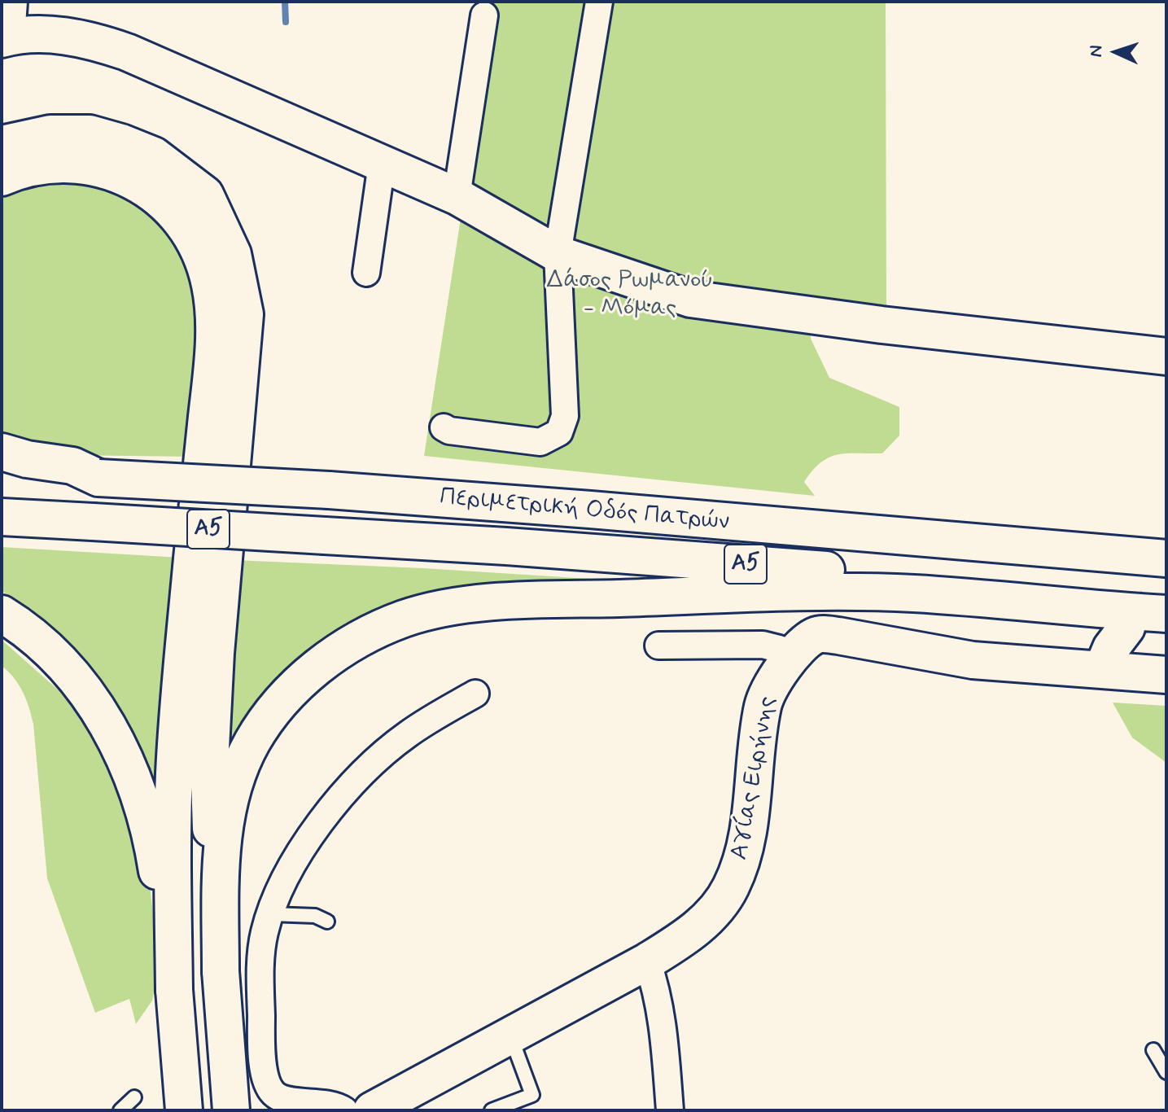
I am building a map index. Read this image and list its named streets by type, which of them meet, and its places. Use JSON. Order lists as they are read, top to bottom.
{
  "streets": {
    "main road": ["Περιμετρική Οδός Πατρών", "Α5", "Αγίας Ειρήνης"]
  },
  "parks": ["Δάσος Ρωμανού - Μόμας"],
  "north": "left"
}
